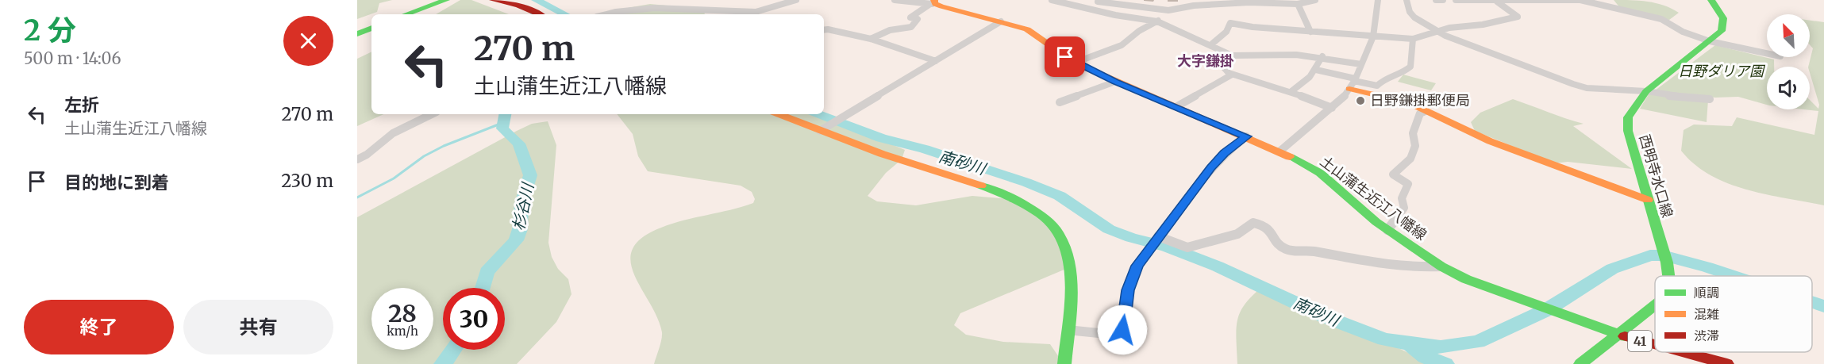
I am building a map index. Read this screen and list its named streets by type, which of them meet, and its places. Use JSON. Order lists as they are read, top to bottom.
{
  "streets": {
    "main road": ["西明寺水口線", "土山蒲生近江八幡線", "41"]
  },
  "crossings": [
    ["西明寺水口線", "土山蒲生近江八幡線"]
  ],
  "districts": ["大字鎌掛"],
  "water": ["南砂川", "杉谷川"],
  "parks": ["日野ダリア園"],
  "places": ["日野鎌掛郵便局"],
  "legend": ["順調", "混雑", "渋滞"],
  "north": "top left",
  "page": {
    "heading": ["2 分", "500 m · 14:06"],
    "turn": ["270 m", "土山蒲生近江八幡線"],
    "list": [
      {
        "name": "左折",
        "note": "土山蒲生近江八幡線",
        "value": "270 m"
      },
      {
        "name": "目的地に到着",
        "value": "230 m"
      }
    ],
    "speed": "28 km/h",
    "limit": "30",
    "buttons": ["終了", "共有"]
  }
}
